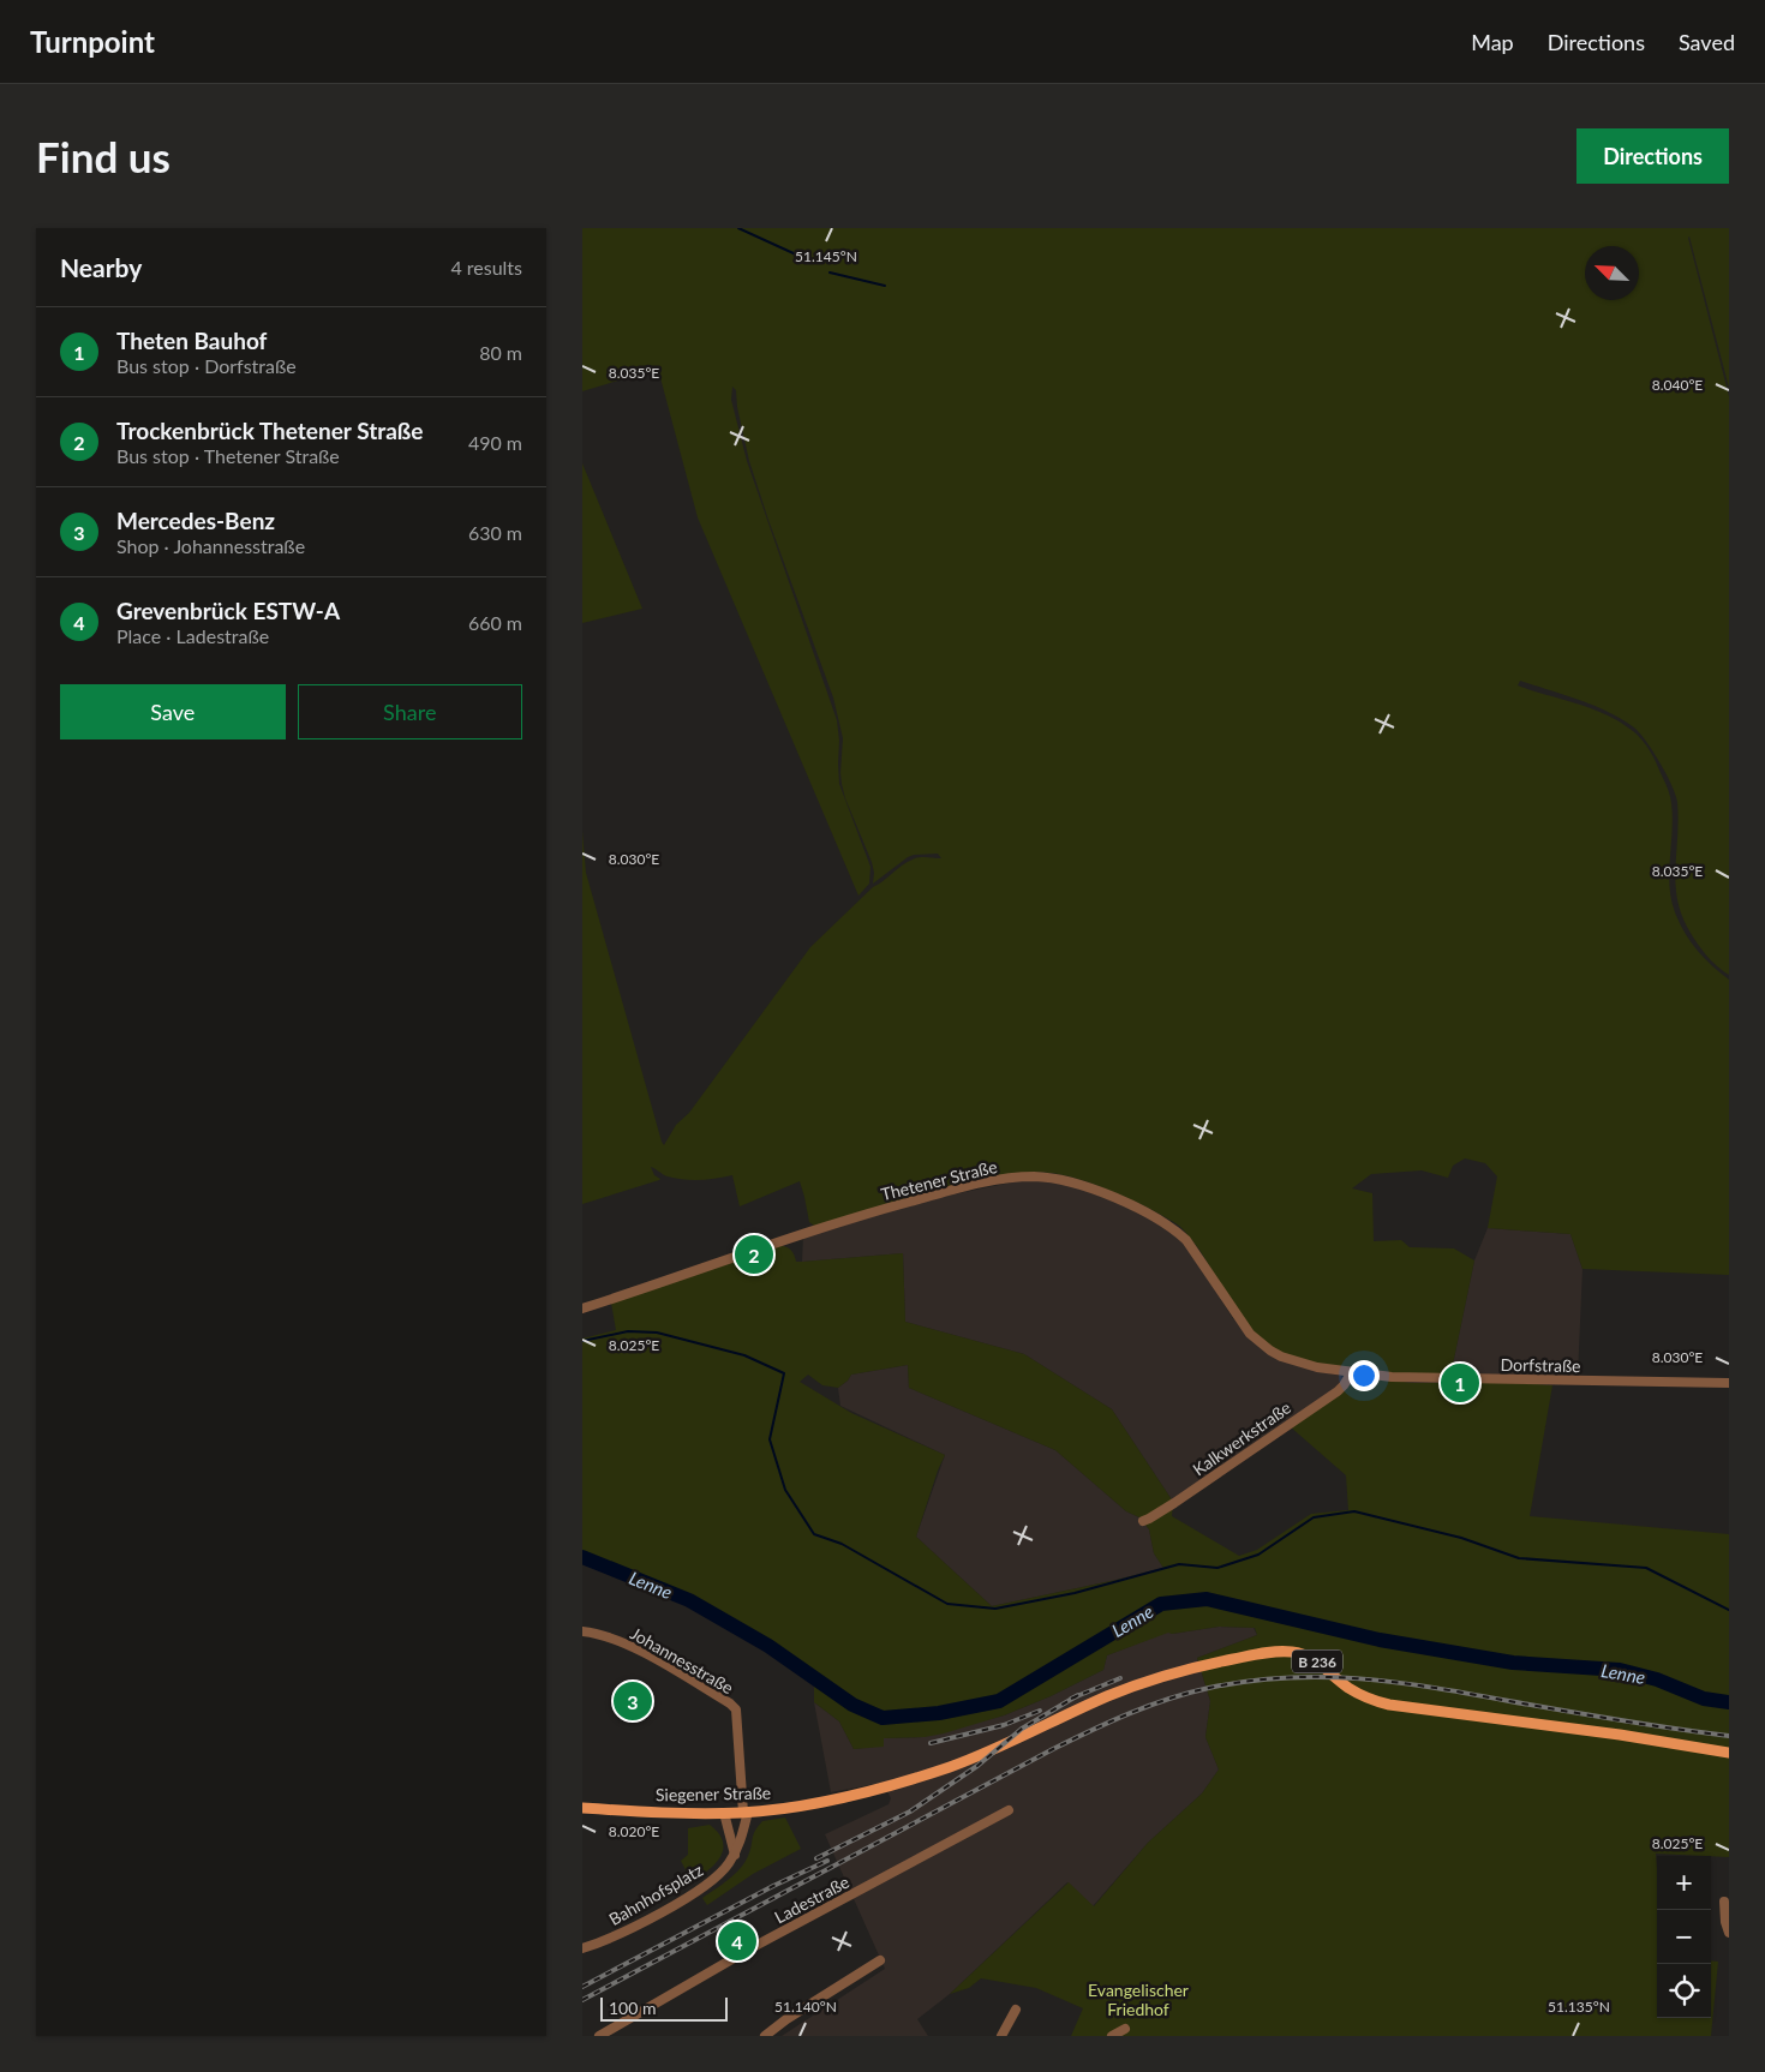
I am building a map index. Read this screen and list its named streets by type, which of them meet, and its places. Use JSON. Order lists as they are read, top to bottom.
{
  "streets": {
    "main road": ["B 236", "Siegener Straße"],
    "street": [
      "Thetener Straße",
      "Dorfstraße",
      "Kalkwerkstraße",
      "Johannesstraße",
      "Bahnhofsplatz",
      "Ladestraße"
    ]
  },
  "crossings": [
    ["Thetener Straße", "Dorfstraße"],
    ["Thetener Straße", "Kalkwerkstraße"],
    ["Dorfstraße", "Kalkwerkstraße"],
    ["Johannesstraße", "Siegener Straße"],
    ["Johannesstraße", "Bahnhofsplatz"],
    ["Siegener Straße", "Bahnhofsplatz"]
  ],
  "water": ["Lenne"],
  "parks": ["Evangelischer Friedhof"],
  "scale_bar": "100 m",
  "north": "top left",
  "page": {
    "header": "Turnpoint",
    "nav": ["Map", "Directions", "Saved"],
    "buttons": [
      "Directions",
      ["Save", "Share"]
    ],
    "title": "Find us",
    "heading": ["Nearby", "4 results"],
    "list": [
      {
        "mark": "1",
        "name": "Theten Bauhof",
        "note": "Bus stop · Dorfstraße",
        "value": "80 m"
      },
      {
        "mark": "2",
        "name": "Trockenbrück Thetener Straße",
        "note": "Bus stop · Thetener Straße",
        "value": "490 m"
      },
      {
        "mark": "3",
        "name": "Mercedes-Benz",
        "note": "Shop · Johannesstraße",
        "value": "630 m"
      },
      {
        "mark": "4",
        "name": "Grevenbrück ESTW-A",
        "note": "Place · Ladestraße",
        "value": "660 m"
      }
    ],
    "pins": [
      "2",
      "1",
      "3",
      "4"
    ],
    "map_buttons": ["+", "−"],
    "scale": "100 m"
  },
  "coordinates": [
    "51.145°N",
    "8.035°E",
    "8.040°E",
    "8.030°E",
    "8.025°E",
    "8.020°E",
    "51.140°N",
    "51.135°N"
  ]
}
